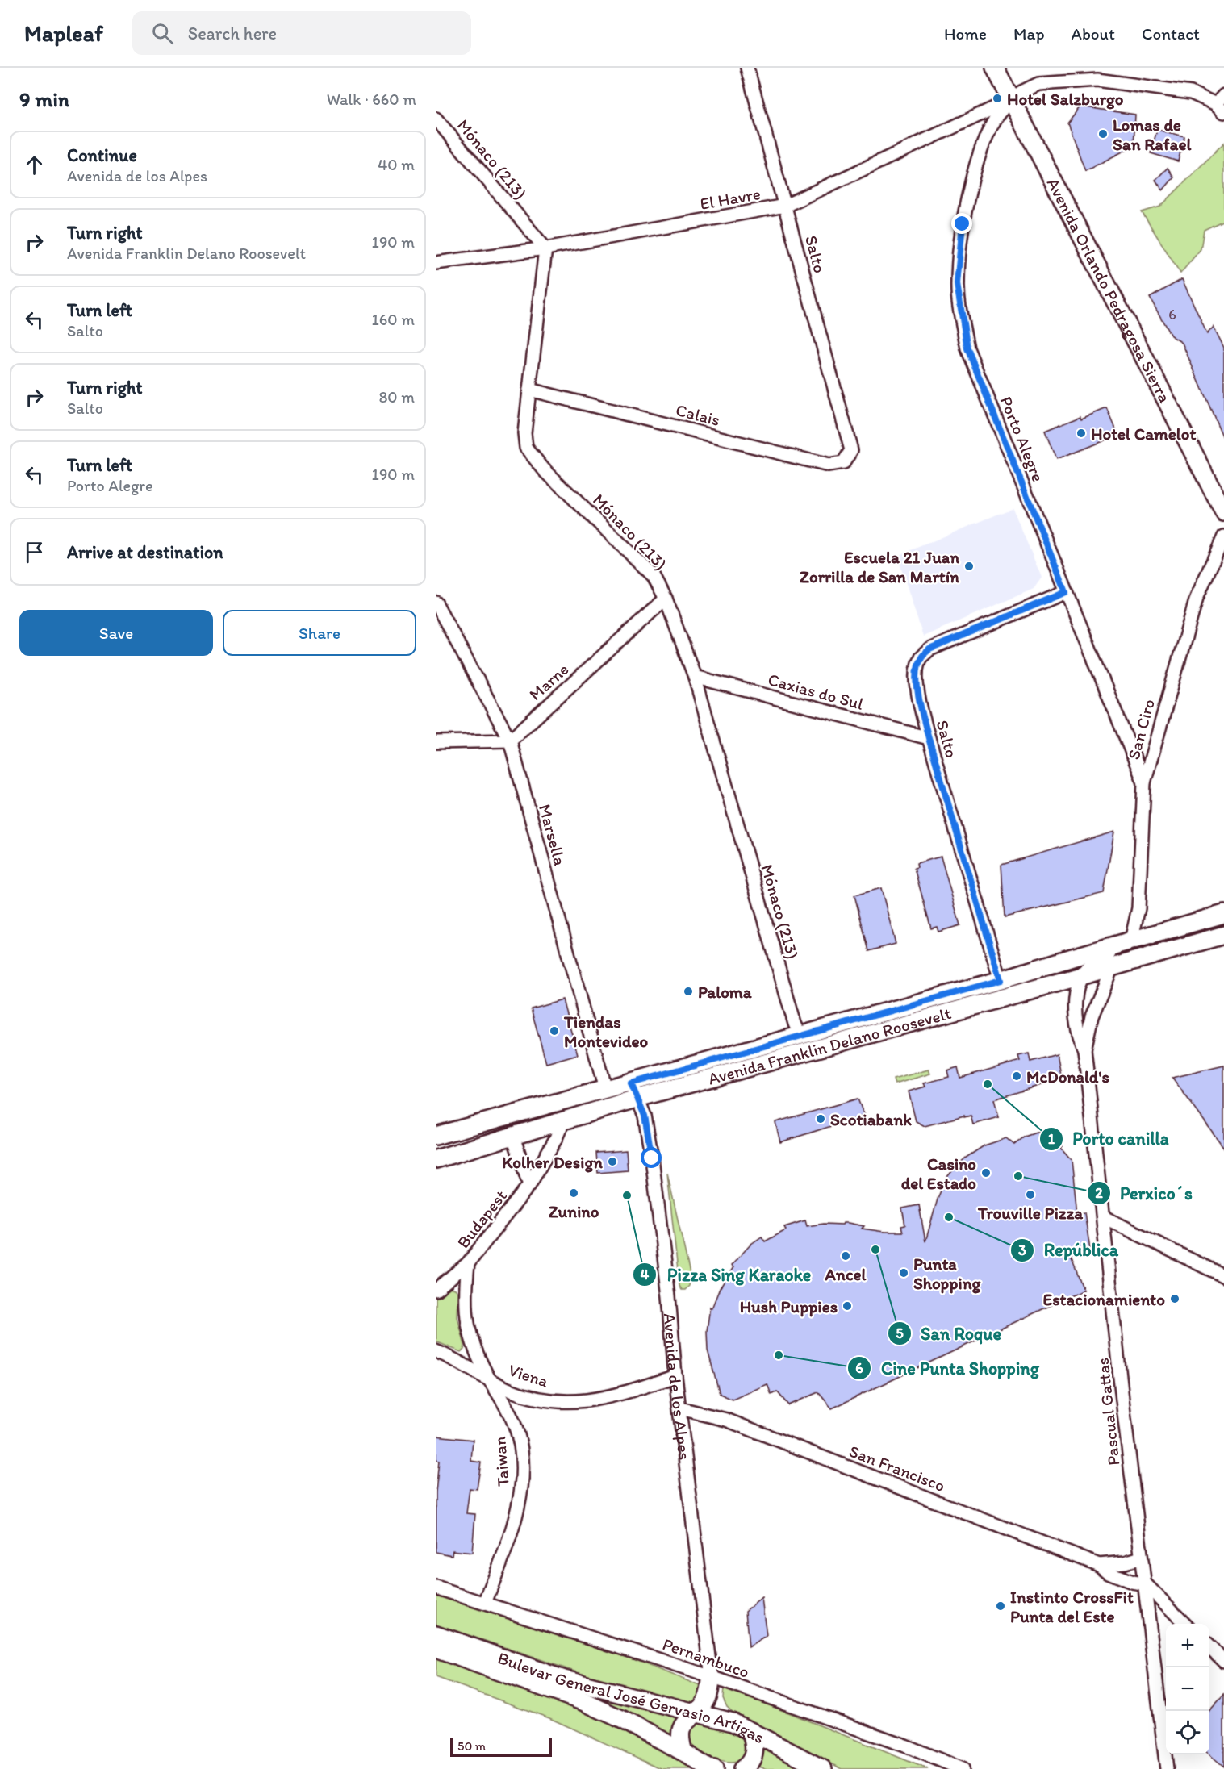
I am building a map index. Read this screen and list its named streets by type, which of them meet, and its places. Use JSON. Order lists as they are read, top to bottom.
{
  "streets": {
    "main road": [
      "Avenida Orlando Pedragosa Sierra",
      "Avenida Franklin Delano Roosevelt",
      "Avenida de los Alpes",
      "Bulevar General José Gervasio Artigas"
    ],
    "street": [
      "Mónaco (213)",
      "El Havre",
      "Salto",
      "Calais",
      "Porto Alegre",
      "Marne",
      "Caxias do Sul",
      "San Ciro",
      "Marsella",
      "Budapest",
      "Viena",
      "Pascual Gattas",
      "Taiwan",
      "San Francisco",
      "Pernambuco"
    ]
  },
  "crossings": [
    ["Mónaco (213)", "El Havre"],
    ["Mónaco (213)", "Calais"],
    ["Mónaco (213)", "Marne"],
    ["Mónaco (213)", "Caxias do Sul"],
    ["Mónaco (213)", "Avenida Franklin Delano Roosevelt"],
    ["El Havre", "Salto"],
    ["El Havre", "Avenida Orlando Pedragosa Sierra"],
    ["El Havre", "Porto Alegre"],
    ["Salto", "Calais"],
    ["Salto", "Porto Alegre"],
    ["Salto", "Caxias do Sul"],
    ["Salto", "Avenida Franklin Delano Roosevelt"],
    ["Avenida Orlando Pedragosa Sierra", "Porto Alegre"],
    ["Porto Alegre", "San Ciro"],
    ["Marne", "Marsella"],
    ["San Ciro", "Avenida Franklin Delano Roosevelt"],
    ["Marsella", "Avenida Franklin Delano Roosevelt"],
    ["Avenida Franklin Delano Roosevelt", "Budapest"],
    ["Avenida Franklin Delano Roosevelt", "Avenida de los Alpes"],
    ["Avenida Franklin Delano Roosevelt", "Pascual Gattas"],
    ["Budapest", "Viena"],
    ["Viena", "Avenida de los Alpes"],
    ["Viena", "Taiwan"],
    ["Avenida de los Alpes", "San Francisco"],
    ["Avenida de los Alpes", "Pernambuco"],
    ["Avenida de los Alpes", "Bulevar General José Gervasio Artigas"],
    ["Pascual Gattas", "San Francisco"],
    ["Taiwan", "Pernambuco"]
  ],
  "places": [
    "Hotel Salzburgo",
    "Lomas de San Rafael",
    "Hotel Camelot",
    "Escuela 21 Juan Zorrilla de San Martín",
    "Paloma",
    "Tiendas Montevideo",
    "McDonald's",
    "Porto canilla",
    "Scotiabank",
    "Kolher Design",
    "Casino del Estado",
    "Perxico´s",
    "Zunino",
    "Trouville Pizza",
    "Pizza Sing Karaoke",
    "República",
    "San Roque",
    "Ancel",
    "Punta Shopping",
    "Estacionamiento",
    "Hush Puppies",
    "Cine Punta Shopping",
    "Instinto CrossFit Punta del Este"
  ],
  "house_numbers": ["6"],
  "scale_bar": "50 m",
  "page": {
    "header": "Mapleaf",
    "search": "Search here",
    "nav": [
      "Home",
      "Map",
      "About",
      "Contact"
    ],
    "heading": ["9 min", "Walk · 660 m"],
    "list": [
      ["Continue", "Avenida de los Alpes", "40 m"],
      ["Turn right", "Avenida Franklin Delano Roosevelt", "190 m"],
      ["Turn left", "Salto", "160 m"],
      ["Turn right", "Salto", "80 m"],
      ["Turn left", "Porto Alegre", "190 m"],
      "Arrive at destination"
    ],
    "buttons": ["Save", "Share"],
    "map_buttons": ["+", "−"],
    "scale": "50 m"
  }
}
